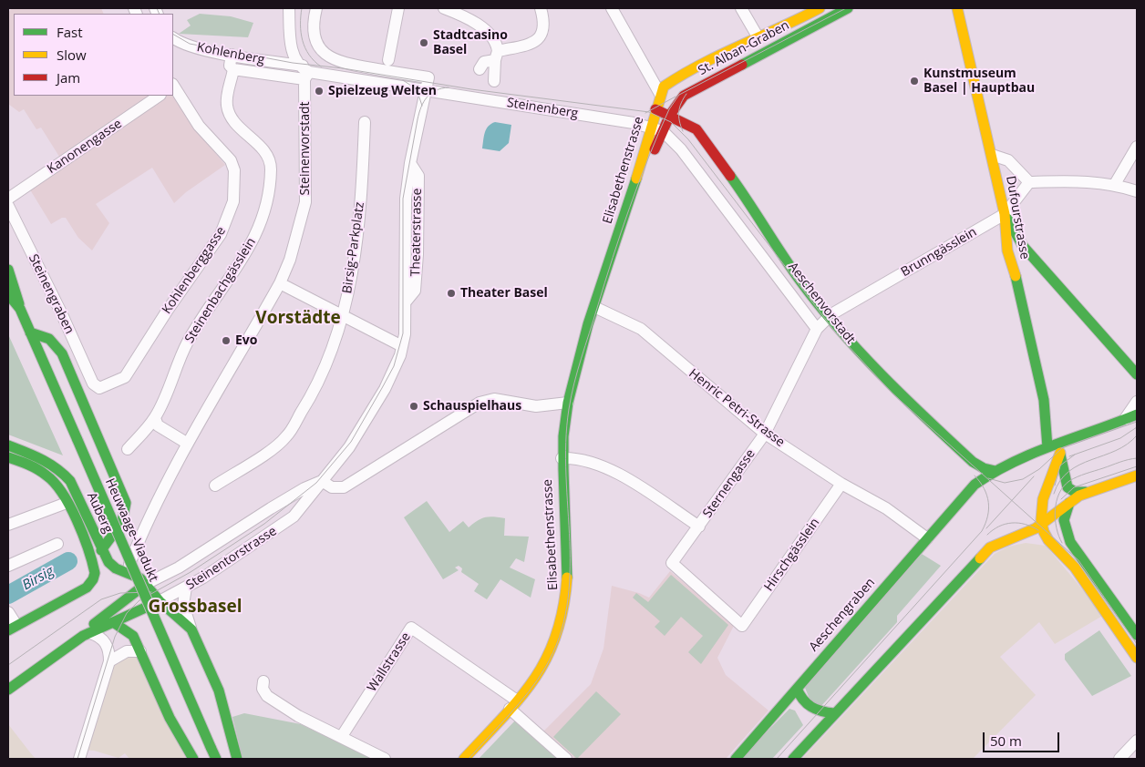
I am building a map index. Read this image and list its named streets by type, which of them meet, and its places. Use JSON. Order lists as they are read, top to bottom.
{
  "streets": {
    "main road": [
      "St. Alban-Graben",
      "Elisabethenstrasse",
      "Dufourstrasse",
      "Aeschenvorstadt",
      "Auberg",
      "Heuwaage-Viadukt",
      "Steinentorstrasse",
      "Aeschengraben"
    ],
    "street": [
      "Kohlenberg",
      "Steinenberg",
      "Kanonengasse",
      "Steinenvorstadt",
      "Theaterstrasse",
      "Birsig-Parkplatz",
      "Brunngässlein",
      "Kohlenberggasse",
      "Steinenbachgässlein",
      "Steinengraben",
      "Henric Petri-Strasse",
      "Sternengasse",
      "Hirschgässlein",
      "Wallstrasse"
    ]
  },
  "crossings": [
    ["St. Alban-Graben", "Elisabethenstrasse"],
    ["Kohlenberg", "Steinenberg"],
    ["Kohlenberg", "Steinenvorstadt"],
    ["Kohlenberg", "Steinenbachgässlein"],
    ["Steinenberg", "Steinenvorstadt"],
    ["Steinenberg", "Elisabethenstrasse"],
    ["Steinenberg", "Theaterstrasse"],
    ["Steinenberg", "Aeschenvorstadt"],
    ["Steinenvorstadt", "Auberg"],
    ["Elisabethenstrasse", "Aeschenvorstadt"],
    ["Elisabethenstrasse", "Henric Petri-Strasse"],
    ["Elisabethenstrasse", "Wallstrasse"],
    ["Dufourstrasse", "Brunngässlein"],
    ["Dufourstrasse", "Aeschengraben"],
    ["Theaterstrasse", "Steinentorstrasse"],
    ["Brunngässlein", "Aeschenvorstadt"],
    ["Brunngässlein", "Sternengasse"],
    ["Kohlenberggasse", "Steinengraben"],
    ["Aeschenvorstadt", "Sternengasse"],
    ["Aeschenvorstadt", "Aeschengraben"],
    ["Henric Petri-Strasse", "Sternengasse"],
    ["Henric Petri-Strasse", "Hirschgässlein"],
    ["Henric Petri-Strasse", "Aeschengraben"],
    ["Sternengasse", "Hirschgässlein"],
    ["Auberg", "Steinentorstrasse"]
  ],
  "districts": ["Vorstädte", "Grossbasel"],
  "water": ["Birsig"],
  "places": [
    "Stadtcasino Basel",
    "Kunstmuseum Basel | Hauptbau",
    "Spielzeug Welten",
    "Theater Basel",
    "Evo",
    "Schauspielhaus"
  ],
  "legend": ["Fast", "Slow", "Jam"],
  "scale_bar": "50 m"
}
